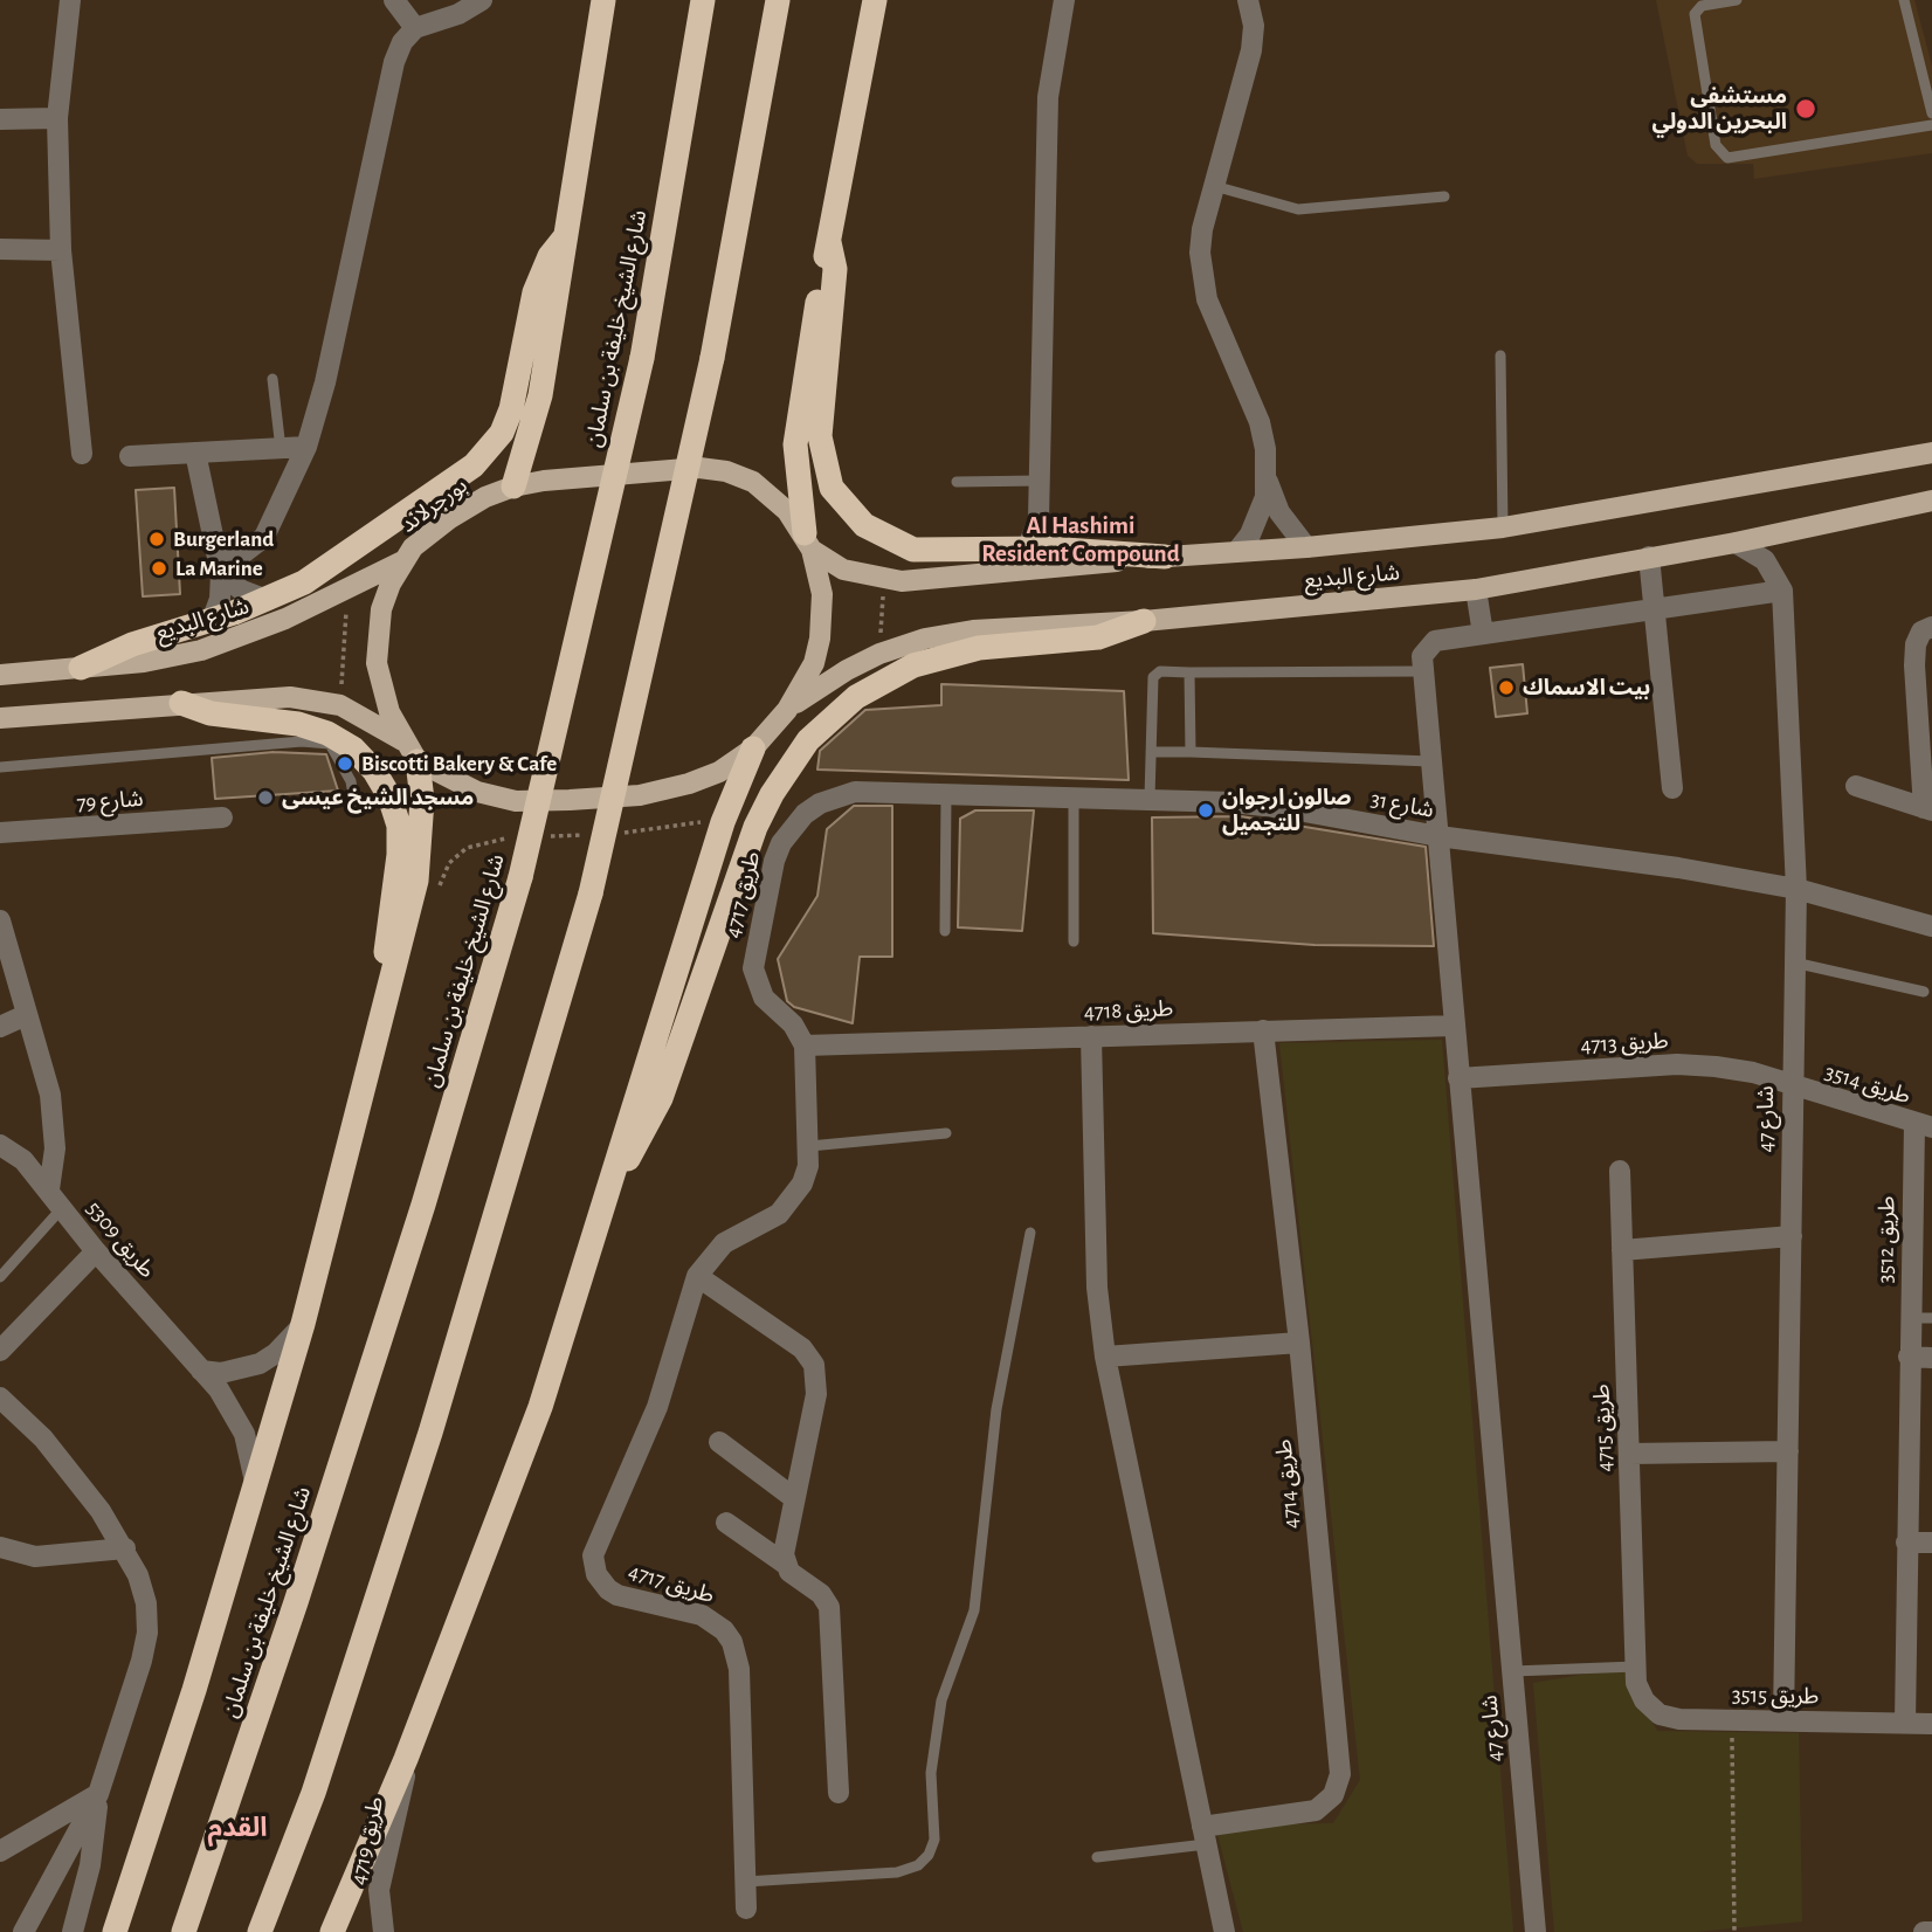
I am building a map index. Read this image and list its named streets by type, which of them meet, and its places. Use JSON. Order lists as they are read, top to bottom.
{
  "streets": {
    "highway": ["شارع الشيخ خليفة بن سلمان"],
    "main road": ["بورجرلاند", "شارع البديع"],
    "street": [
      "شارع 79",
      "شارع 31",
      "طريق 4717",
      "طريق 4718",
      "طريق 4713",
      "طريق 3514",
      "شارع 47",
      "طريق 5309",
      "طريق 3512",
      "طريق 4715",
      "طريق 4714",
      "طريق 3515",
      "طريق 4719"
    ]
  },
  "crossings": [
    ["بورجرلاند", "شارع البديع"],
    ["شارع 31", "طريق 4717"],
    ["شارع 31", "شارع 47"],
    ["طريق 4717", "طريق 4718"],
    ["طريق 4718", "شارع 47"],
    ["طريق 4718", "طريق 4714"],
    ["طريق 4713", "طريق 3514"],
    ["طريق 4713", "شارع 47"],
    ["طريق 3514", "شارع 47"],
    ["طريق 3514", "طريق 3512"],
    ["شارع 47", "طريق 3515"],
    ["طريق 3512", "طريق 3515"],
    ["طريق 4715", "طريق 3515"]
  ],
  "districts": ["Al Hashimi Resident Compound", "القدم"],
  "places": [
    "مستشفى البحرين الدولي",
    "Burgerland",
    "La Marine",
    "بيت الاسماك",
    "Biscotti Bakery & Cafe",
    "مسجد الشيخ عيسى",
    "صالون ارجوان للتجميل"
  ]
}
